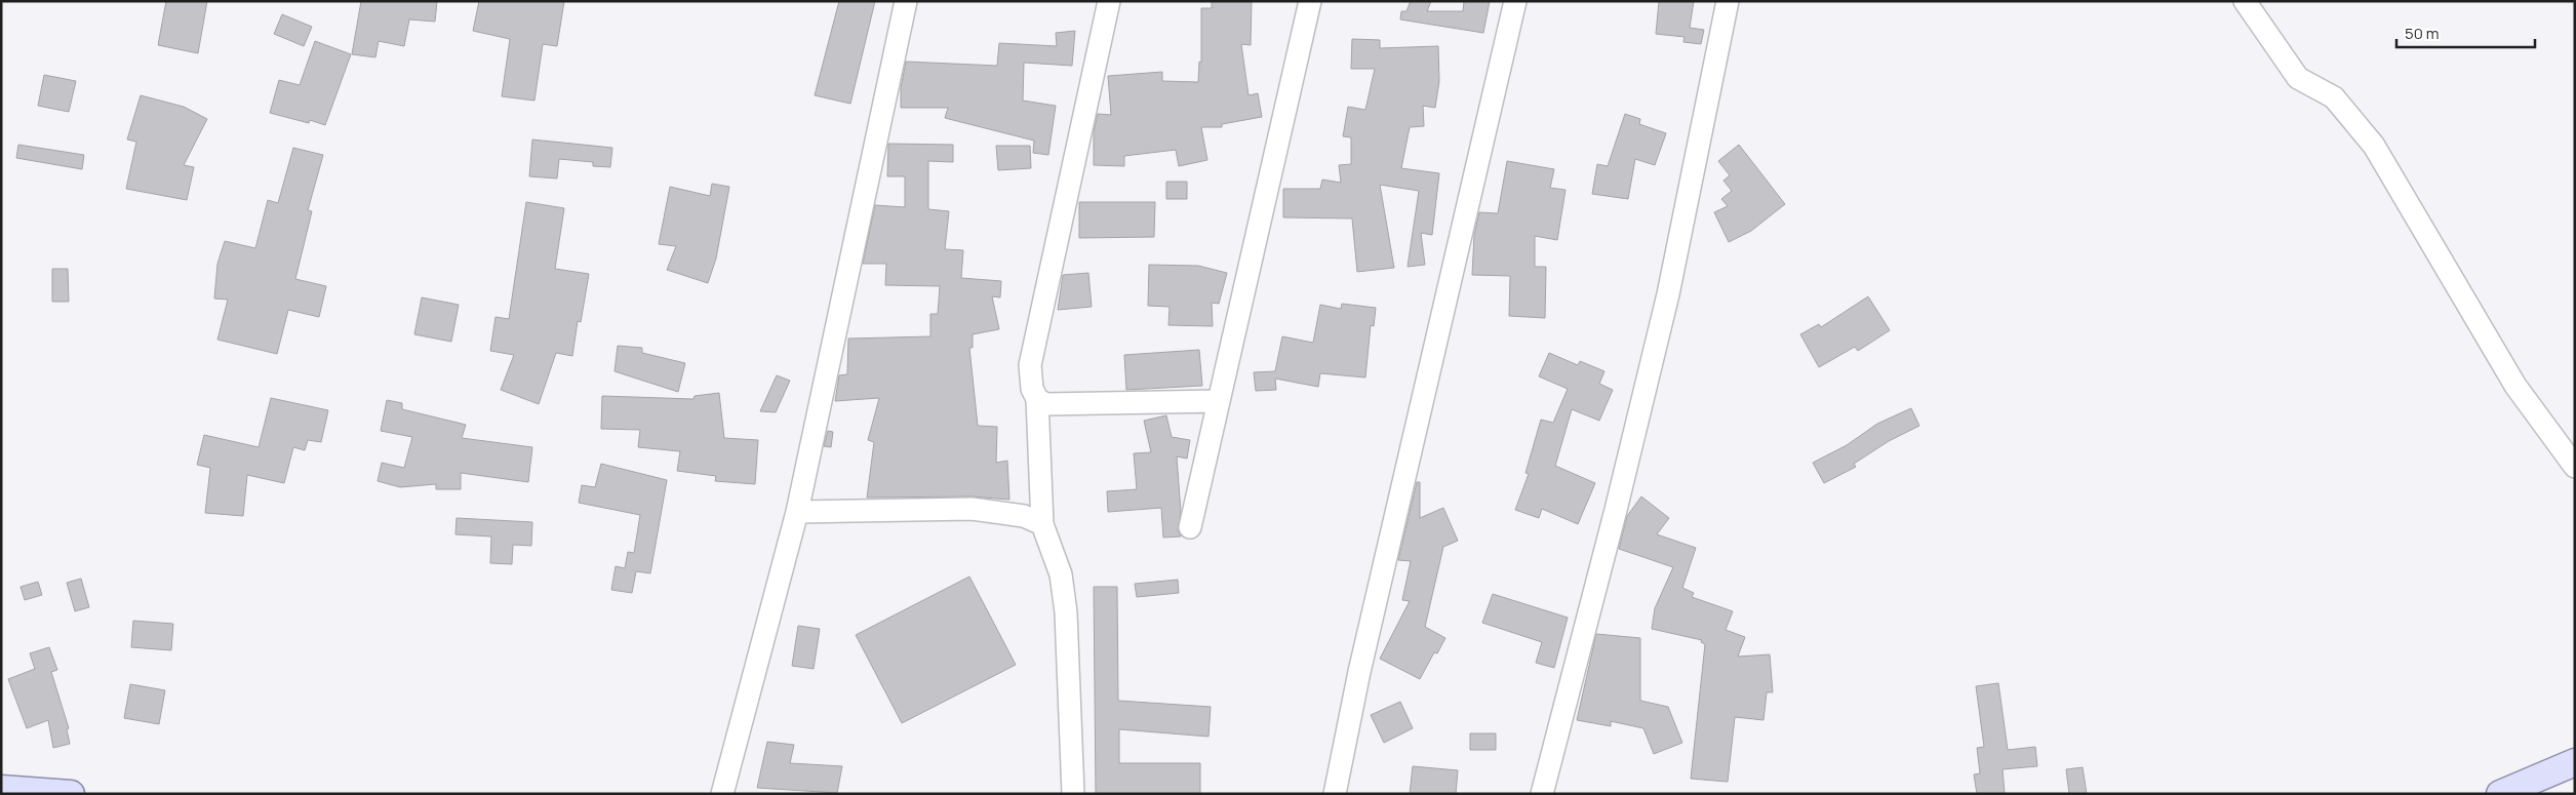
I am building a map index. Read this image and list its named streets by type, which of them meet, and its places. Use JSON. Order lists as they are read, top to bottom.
{
  "scale_bar": "50 m"
}
